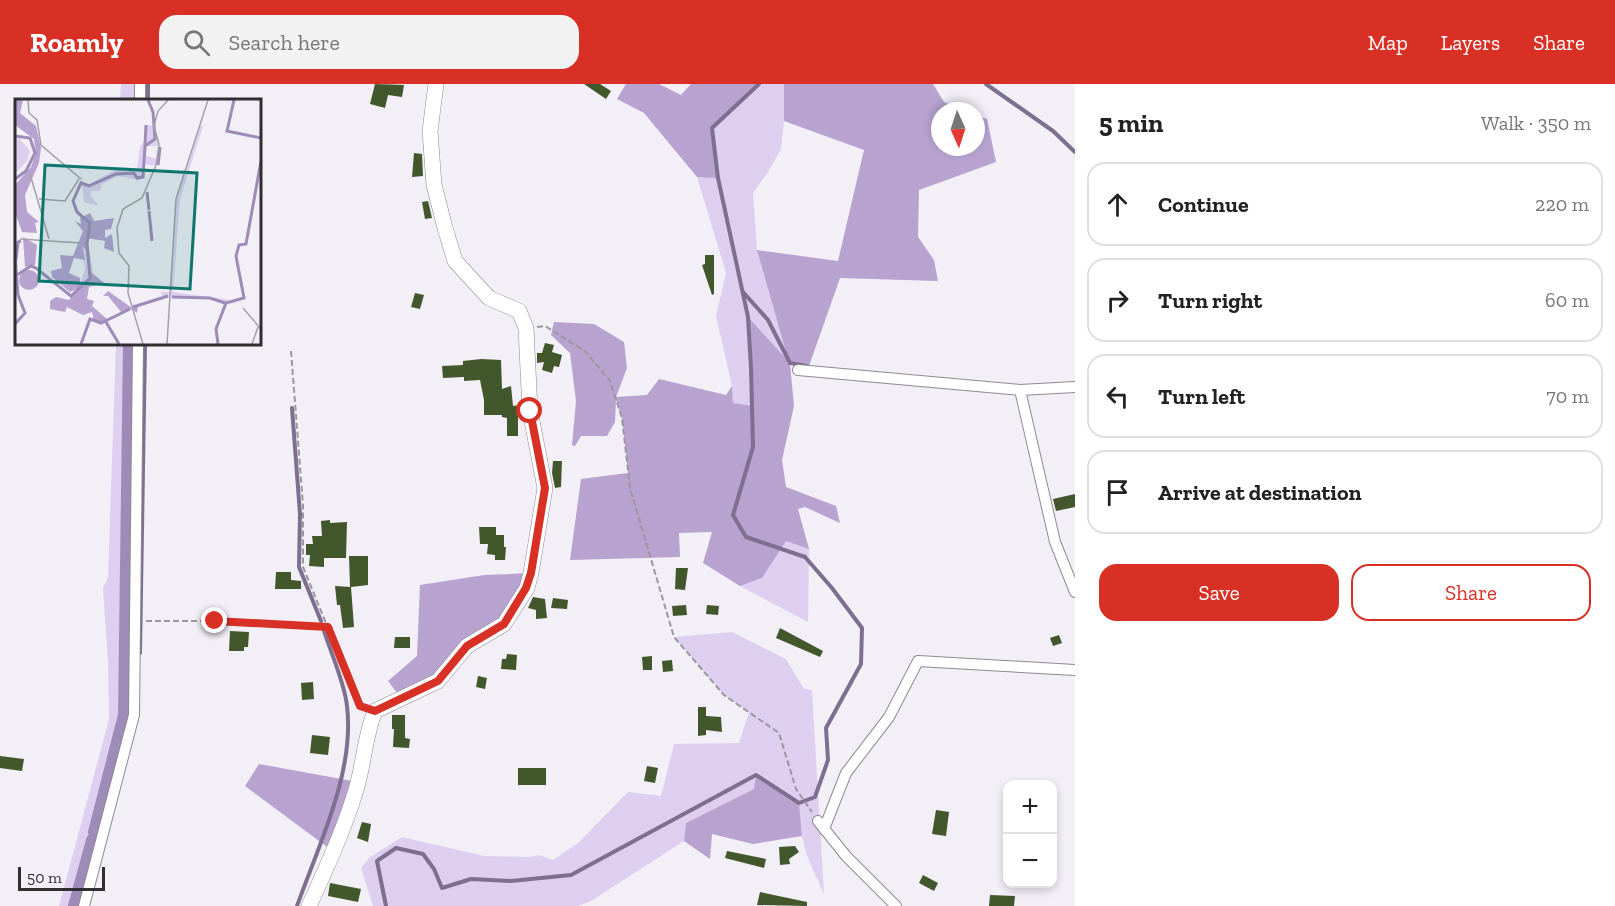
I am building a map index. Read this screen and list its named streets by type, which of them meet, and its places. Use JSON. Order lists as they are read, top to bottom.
{
  "scale_bar": "50 m",
  "north": "bottom",
  "page": {
    "header": "Roamly",
    "search": "Search here",
    "nav": ["Map", "Layers", "Share"],
    "heading": ["5 min", "Walk · 350 m"],
    "list": [
      ["Continue", "220 m"],
      ["Turn right", "60 m"],
      ["Turn left", "70 m"],
      "Arrive at destination"
    ],
    "buttons": ["Save", "Share"],
    "map_buttons": ["+", "−"],
    "scale": "50 m"
  }
}
